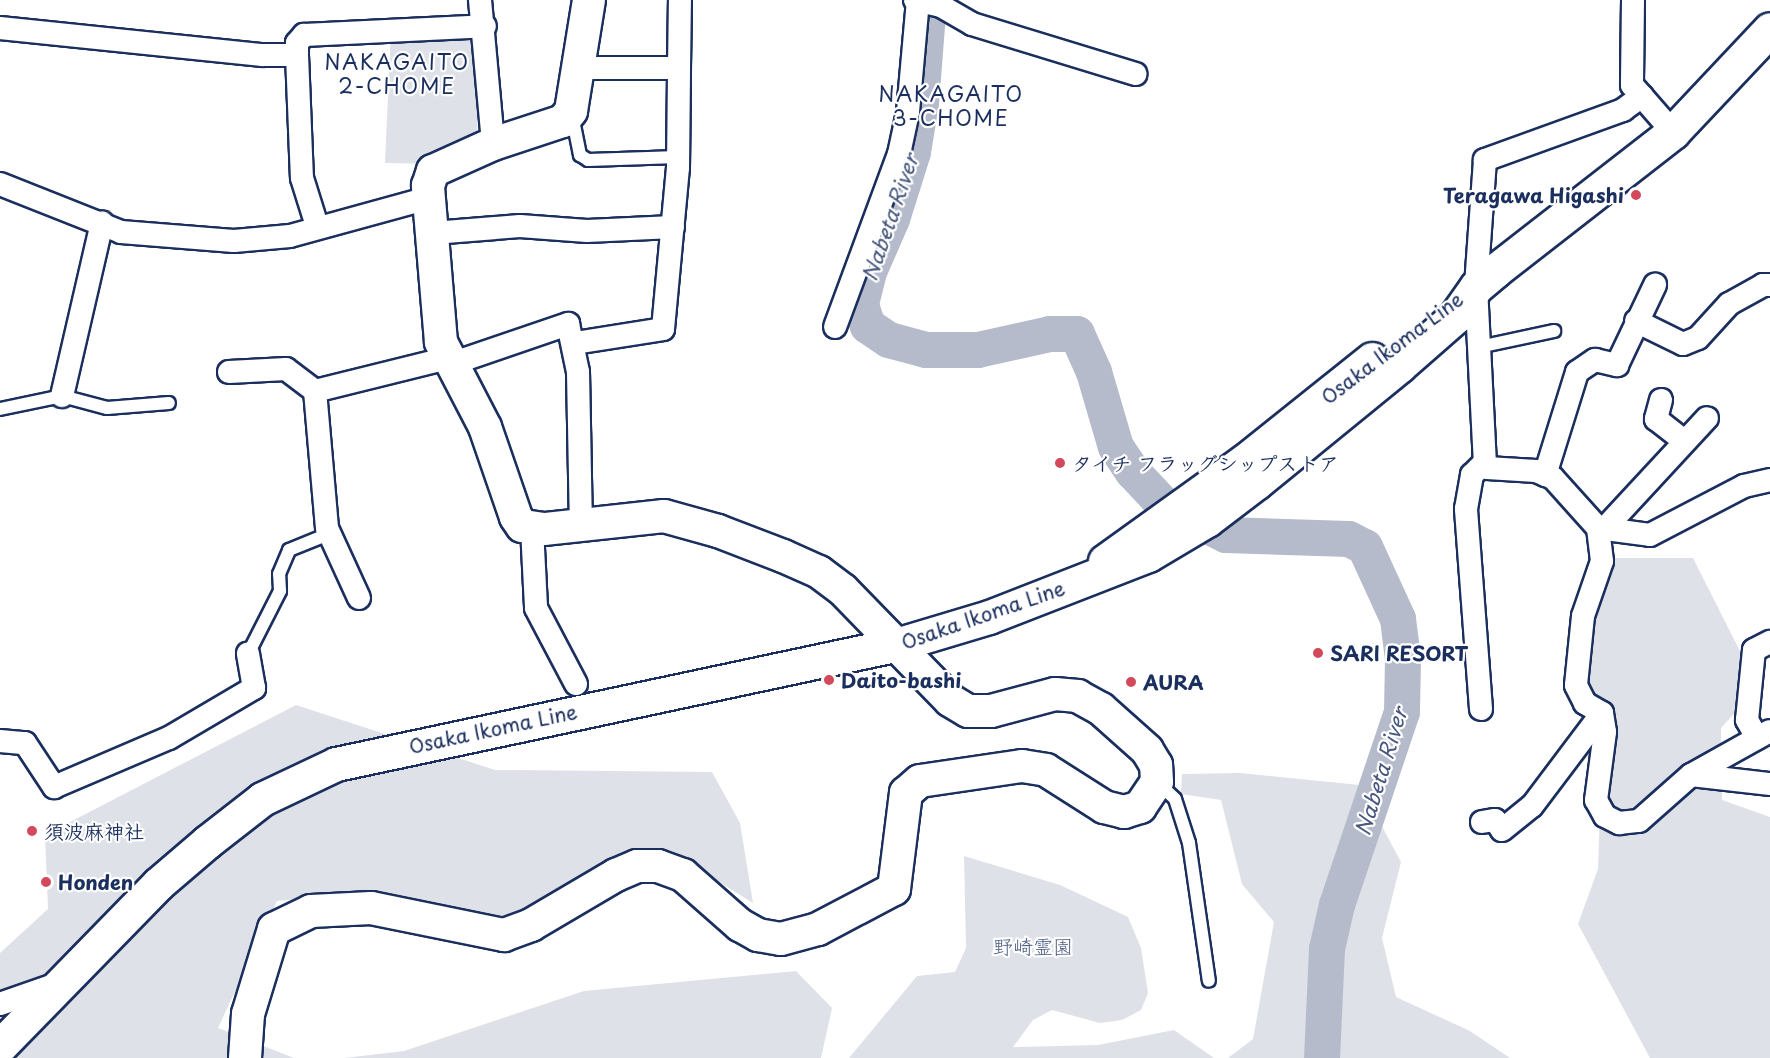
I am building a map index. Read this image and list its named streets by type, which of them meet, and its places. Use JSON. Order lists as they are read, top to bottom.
{
  "streets": {
    "main road": ["Osaka Ikoma Line"]
  },
  "districts": ["NAKAGAITO 2-CHOME", "NAKAGAITO 3-CHOME"],
  "water": ["Nabeta River"],
  "parks": ["野崎霊園"],
  "places": [
    "Teragawa Higashi",
    "タイチ フラッグシップストア",
    "SARI RESORT",
    "Daito-bashi",
    "AURA",
    "須波麻神社",
    "Honden"
  ]
}
